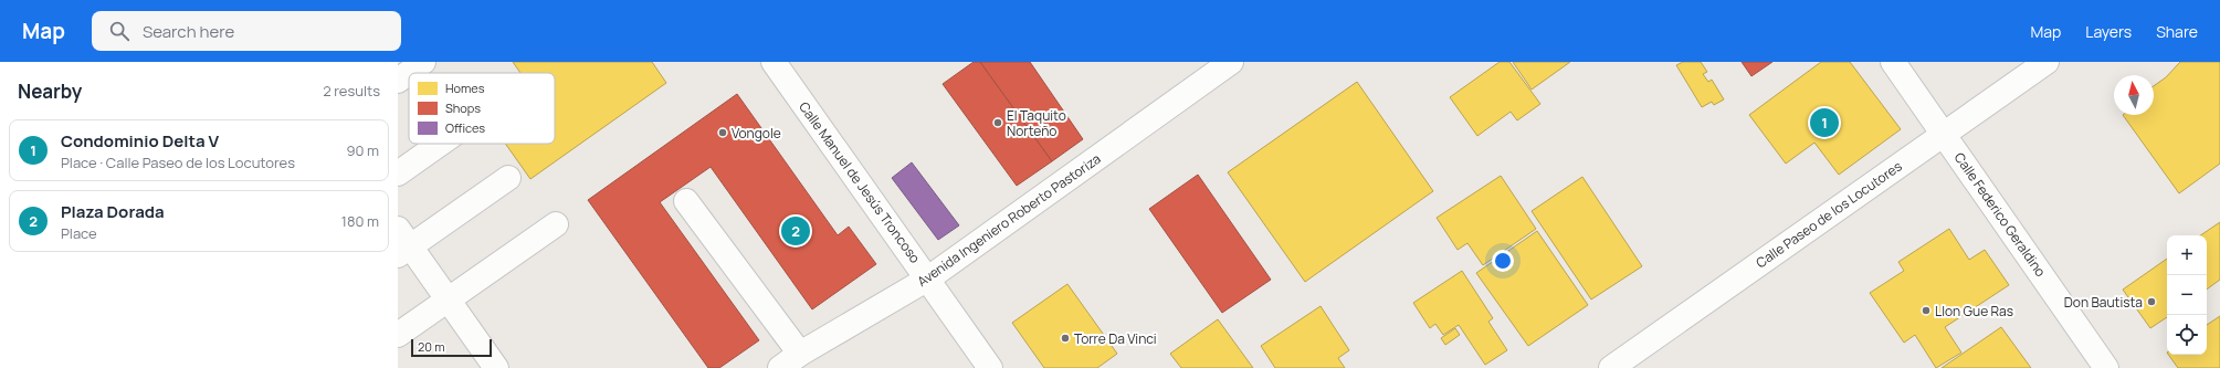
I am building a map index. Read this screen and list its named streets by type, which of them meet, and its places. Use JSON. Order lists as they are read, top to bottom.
{
  "streets": {
    "street": [
      "Calle Manuel de Jesús Troncoso",
      "Calle Paseo de los Locutores",
      "Calle Federico Geraldino",
      "Avenida Ingeniero Roberto Pastoriza"
    ]
  },
  "crossings": [
    ["Calle Manuel de Jesús Troncoso", "Avenida Ingeniero Roberto Pastoriza"],
    ["Calle Paseo de los Locutores", "Calle Federico Geraldino"]
  ],
  "places": [
    "El Taquito Norteño",
    "Vongole",
    "Don Bautista",
    "Llon Gue Ras",
    "Torre Da Vinci"
  ],
  "legend": ["Homes", "Shops", "Offices"],
  "scale_bar": "20 m",
  "north": "top",
  "page": {
    "header": "Map",
    "search": "Search here",
    "nav": ["Map", "Layers", "Share"],
    "heading": ["Nearby", "2 results"],
    "pins": ["1", "2"],
    "list": [
      {
        "mark": "1",
        "name": "Condominio Delta V",
        "note": "Place · Calle Paseo de los Locutores",
        "value": "90 m"
      },
      {
        "mark": "2",
        "name": "Plaza Dorada",
        "note": "Place",
        "value": "180 m"
      }
    ],
    "map_buttons": ["+", "−"],
    "scale": "20 m"
  }
}
